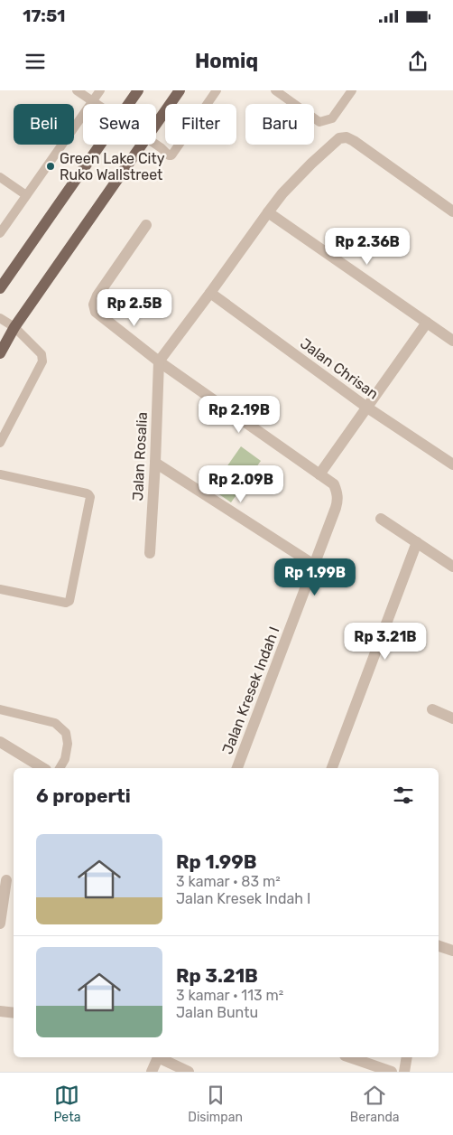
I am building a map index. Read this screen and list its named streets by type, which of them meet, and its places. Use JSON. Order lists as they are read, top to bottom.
{
  "streets": {
    "street": ["Jalan Chrisan", "Jalan Rosalia", "Jalan Kresek Indah I"]
  },
  "crossings": [
    ["Jalan Rosalia", "Jalan Kresek Indah I"]
  ],
  "places": ["Green Lake City Ruko Wallstreet"],
  "page": {
    "status": "17:51",
    "header": "Homiq",
    "chip": [
      "Beli",
      "Sewa",
      "Filter",
      "Baru"
    ],
    "price": [
      "Rp 2.36B",
      "Rp 2.5B",
      "Rp 2.19B",
      "Rp 2.09B",
      "Rp 1.99B",
      "Rp 3.21B"
    ],
    "heading": "6 properti",
    "list": [
      {
        "name": "Rp 1.99B",
        "note": "3 kamar · 83 m² · Jalan Kresek Indah I"
      },
      {
        "name": "Rp 3.21B",
        "note": "3 kamar · 113 m² · Jalan Buntu"
      }
    ],
    "tabs": ["Peta", "Disimpan", "Beranda"]
  }
}
